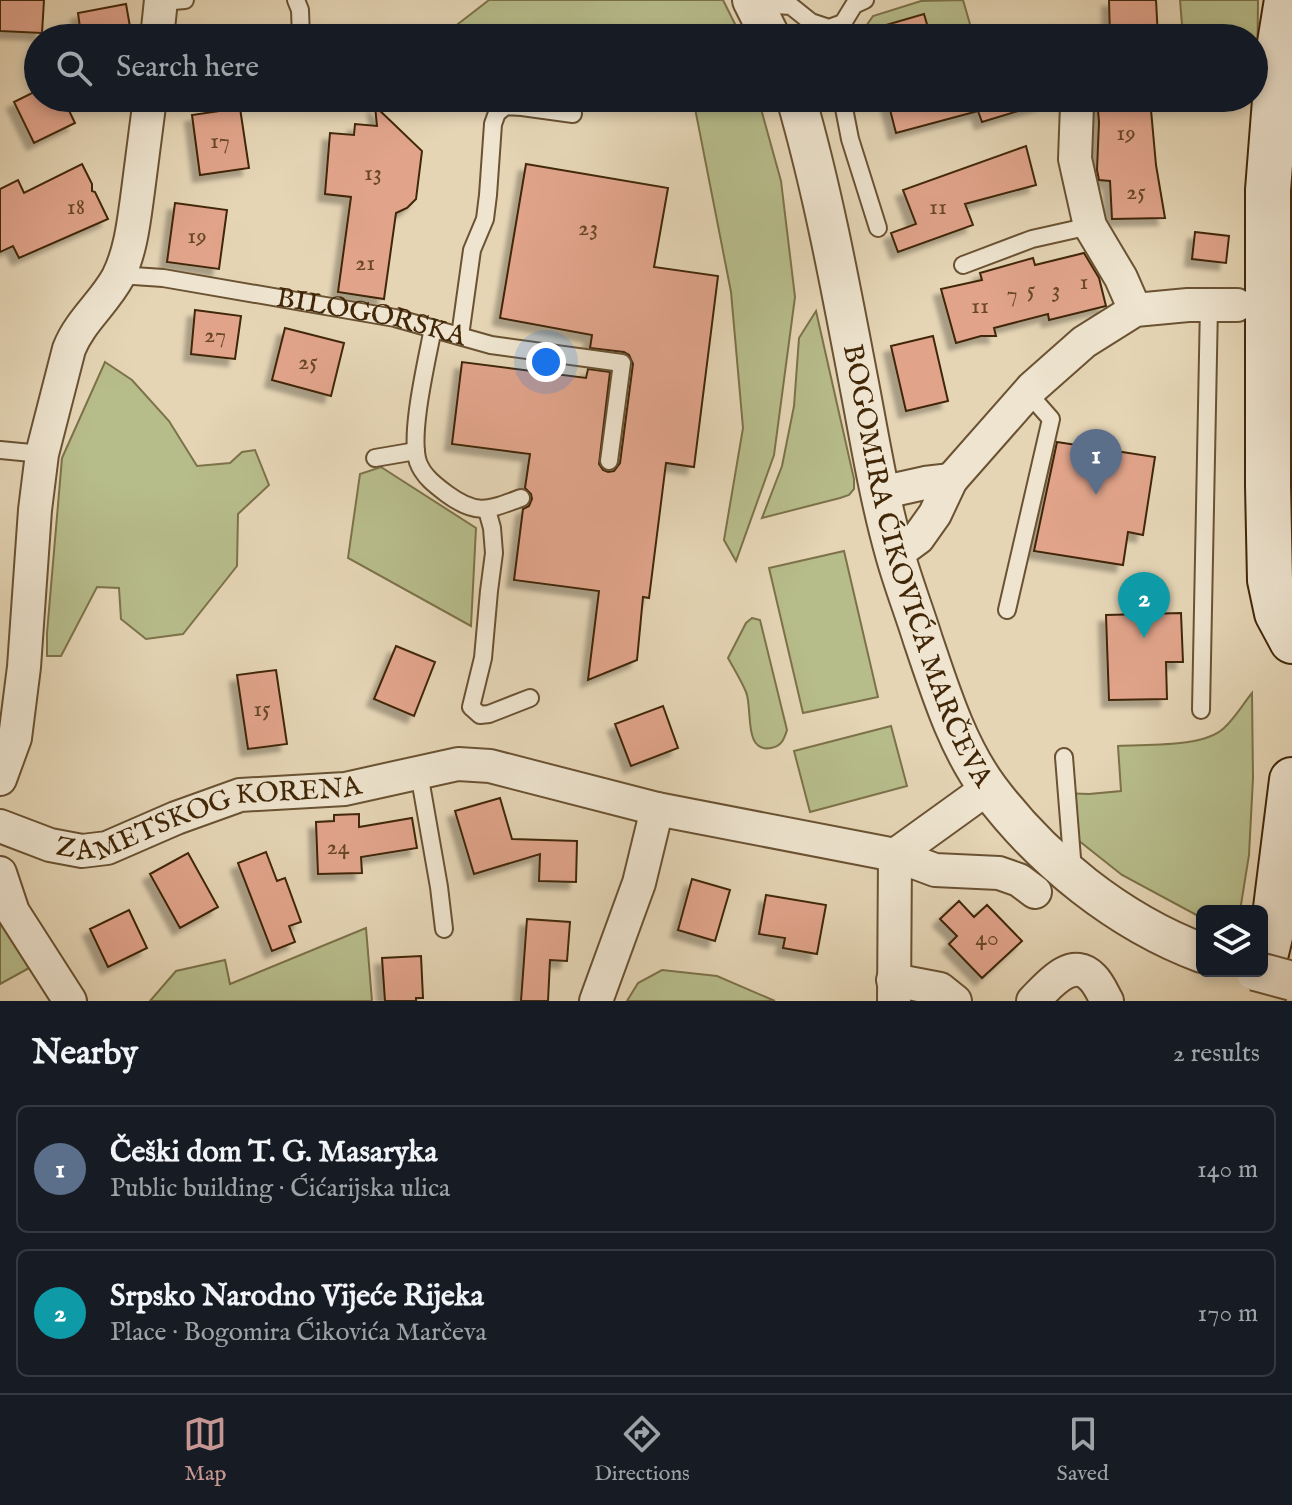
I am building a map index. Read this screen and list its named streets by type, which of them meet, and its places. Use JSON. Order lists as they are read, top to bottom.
{
  "streets": {
    "street": ["BOGOMIRA ĆIKOVIĆA MARČEVA", "ZAMETSKOG KORENA"],
    "lane": ["BILOGORSKA"]
  },
  "house_numbers": [
    "19",
    "17",
    "13",
    "25",
    "18",
    "11",
    "23",
    "19",
    "21",
    "1",
    "5",
    "3",
    "7",
    "11",
    "27",
    "25",
    "15",
    "24",
    "40"
  ],
  "page": {
    "search": "Search here",
    "pins": ["1", "2"],
    "heading": ["Nearby", "2 results"],
    "list": [
      {
        "mark": "1",
        "name": "Češki dom T. G. Masaryka",
        "note": "Public building · Ćićarijska ulica",
        "value": "140 m"
      },
      {
        "mark": "2",
        "name": "Srpsko Narodno Vijeće Rijeka",
        "note": "Place · Bogomira Ćikovića Marčeva",
        "value": "170 m"
      }
    ],
    "nav": ["Map", "Directions", "Saved"]
  }
}
